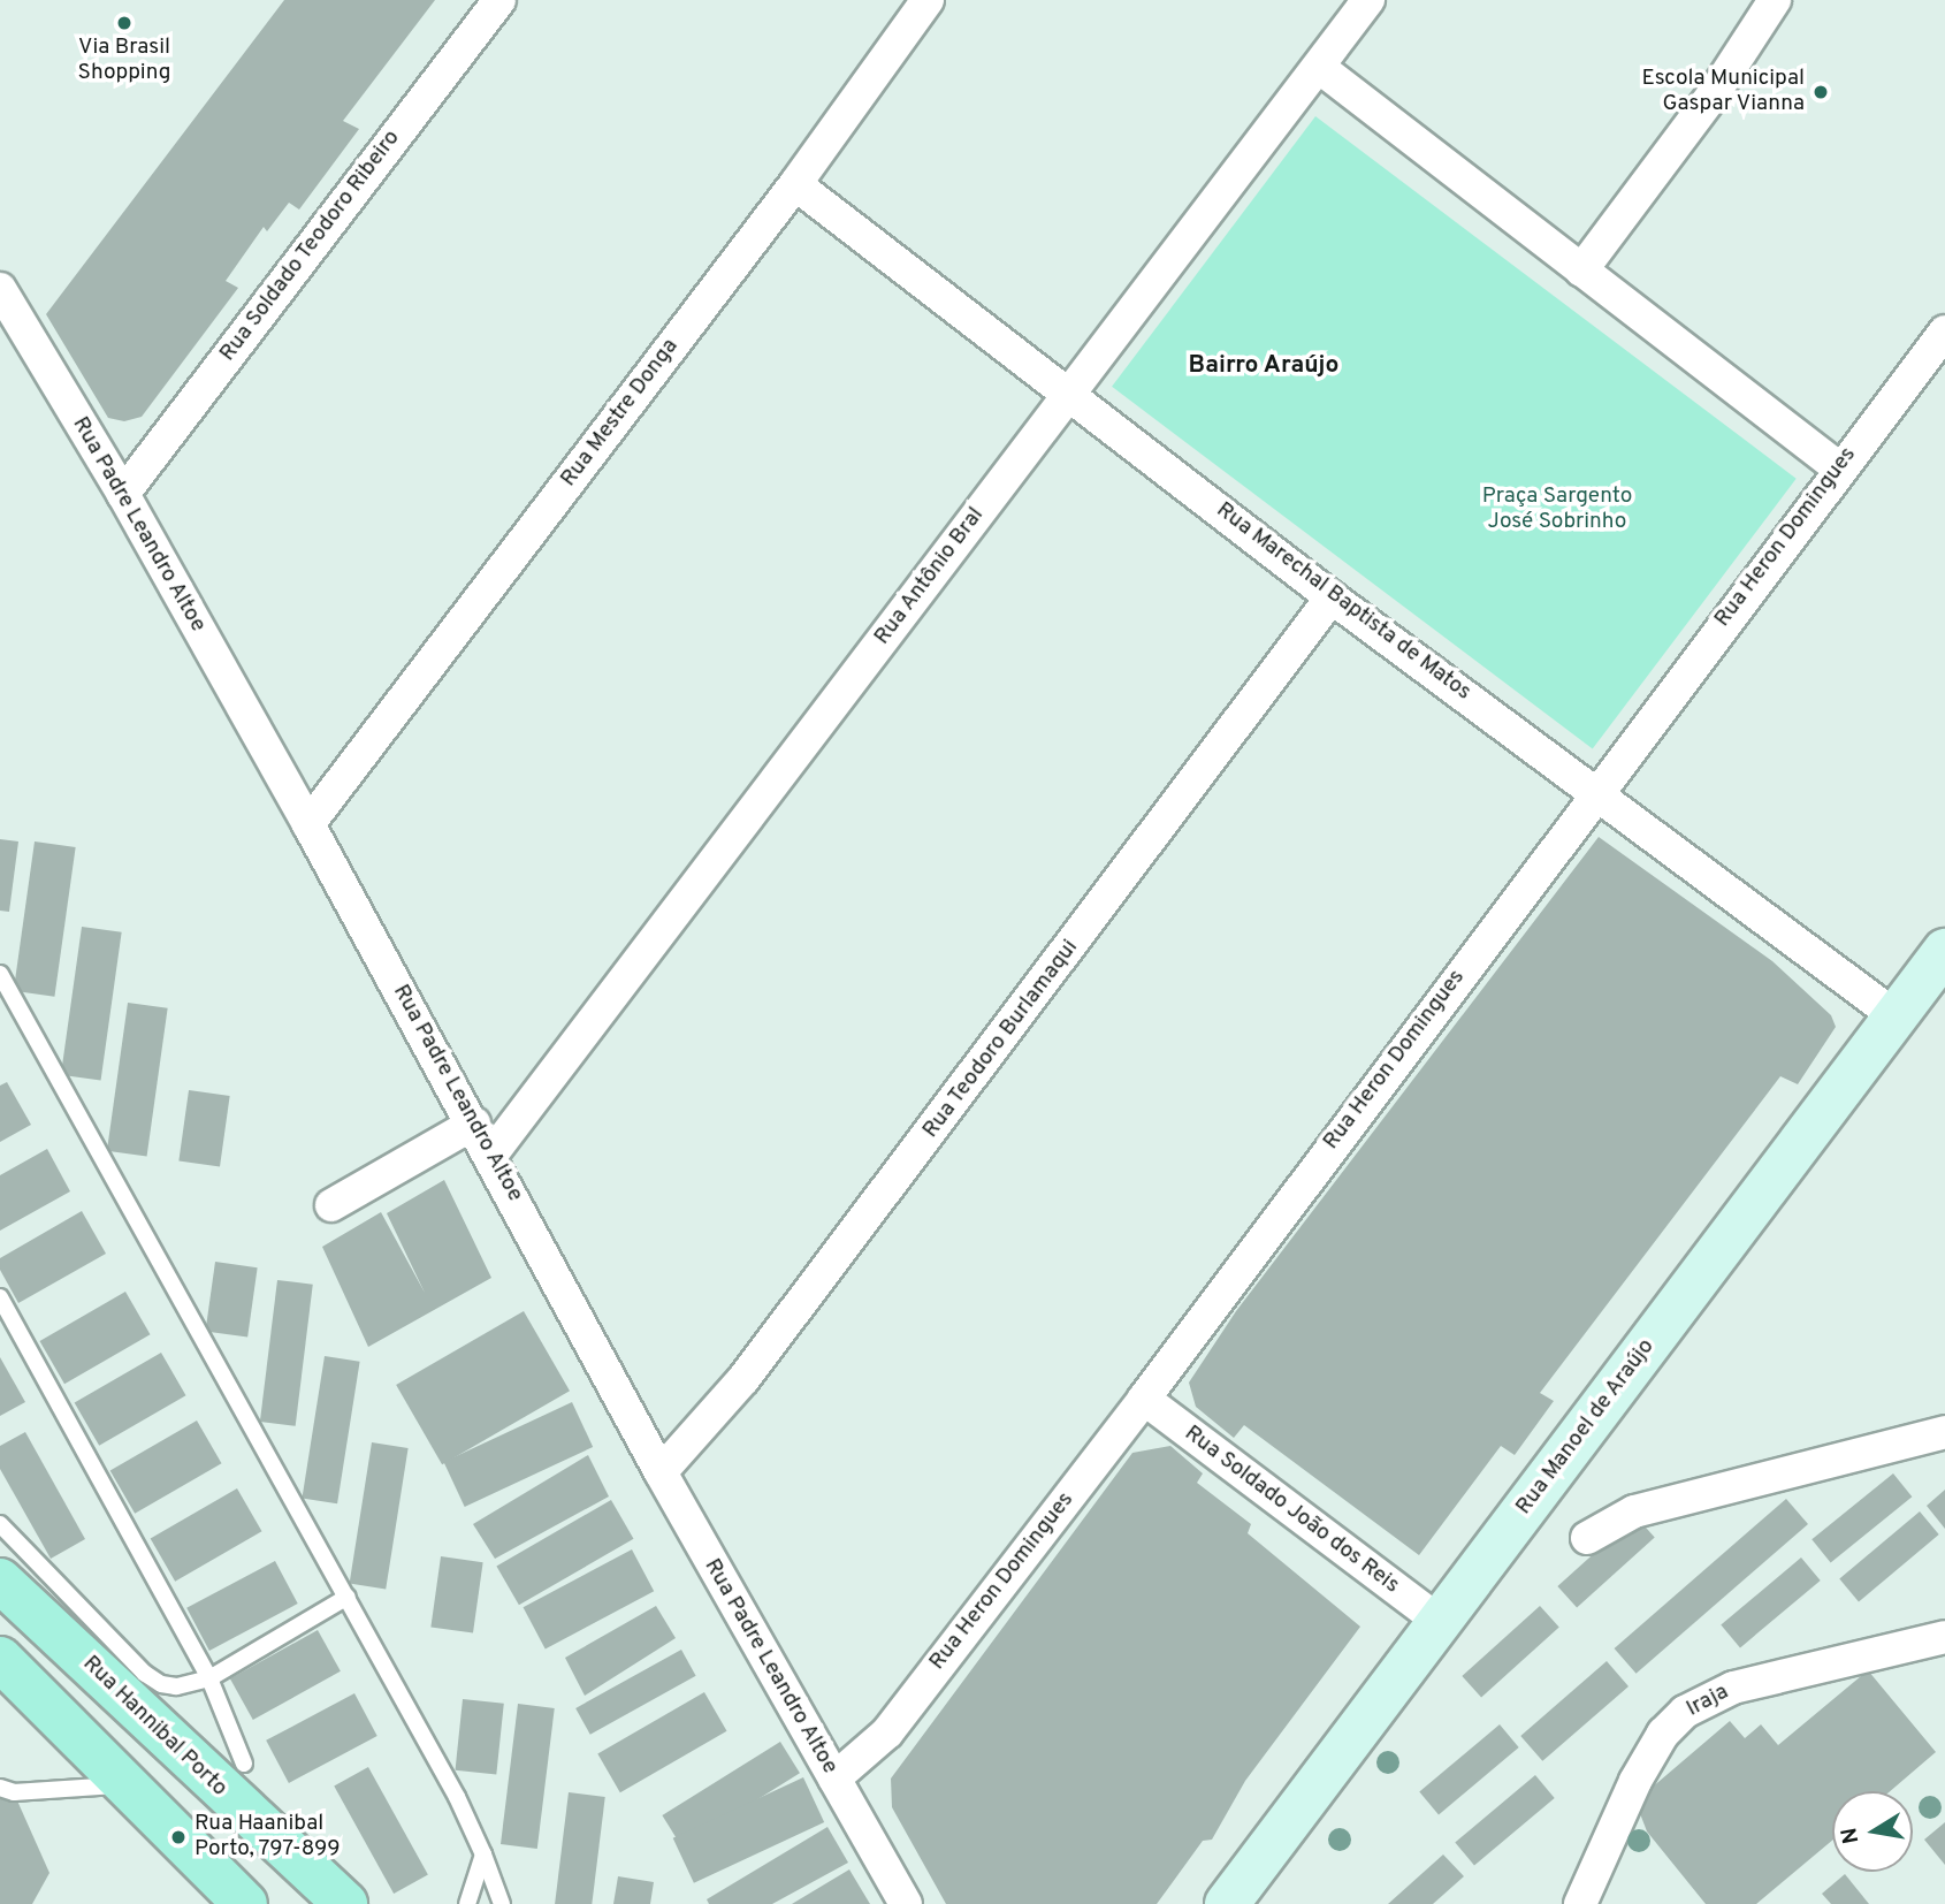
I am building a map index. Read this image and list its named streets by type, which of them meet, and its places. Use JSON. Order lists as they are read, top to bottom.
{
  "streets": {
    "main road": ["Rua Hannibal Porto"],
    "street": [
      "Rua Soldado Teodoro Ribeiro",
      "Rua Mestre Donga",
      "Rua Padre Leandro Altoe",
      "Rua Heron Domingues",
      "Rua Antônio Bral",
      "Rua Marechal Baptista de Matos",
      "Rua Teodoro Burlamaqui",
      "Rua Manoel de Araújo",
      "Rua Soldado João dos Reis",
      "Iraja"
    ]
  },
  "crossings": [
    ["Rua Soldado Teodoro Ribeiro", "Rua Padre Leandro Altoe"],
    ["Rua Mestre Donga", "Rua Padre Leandro Altoe"],
    ["Rua Mestre Donga", "Rua Marechal Baptista de Matos"],
    ["Rua Padre Leandro Altoe", "Rua Heron Domingues"],
    ["Rua Padre Leandro Altoe", "Rua Antônio Bral"],
    ["Rua Padre Leandro Altoe", "Rua Teodoro Burlamaqui"],
    ["Rua Heron Domingues", "Rua Marechal Baptista de Matos"],
    ["Rua Heron Domingues", "Rua Soldado João dos Reis"],
    ["Rua Antônio Bral", "Rua Marechal Baptista de Matos"],
    ["Rua Marechal Baptista de Matos", "Rua Teodoro Burlamaqui"],
    ["Rua Marechal Baptista de Matos", "Rua Manoel de Araújo"],
    ["Rua Manoel de Araújo", "Rua Soldado João dos Reis"]
  ],
  "districts": ["Bairro Araújo"],
  "parks": ["Praça Sargento José Sobrinho"],
  "places": ["Via Brasil Shopping", "Escola Municipal Gaspar Vianna", "Rua Haanibal Porto, 797-899"],
  "north": "left"
}
